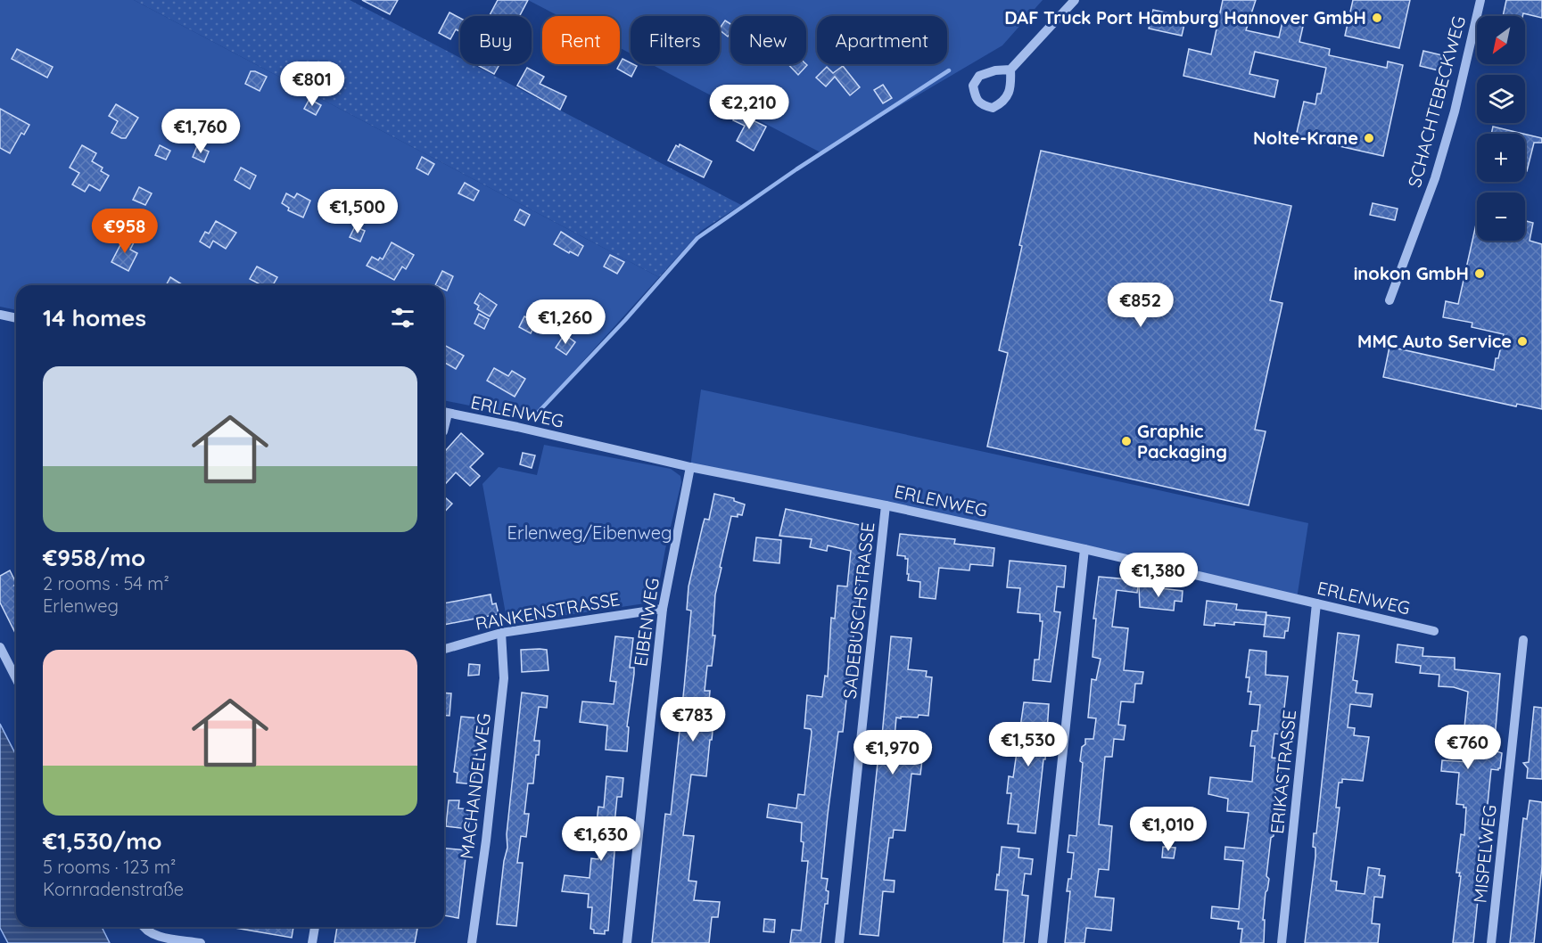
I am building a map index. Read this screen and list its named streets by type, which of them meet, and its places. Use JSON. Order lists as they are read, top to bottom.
{
  "streets": {
    "street": [
      "SCHACHTEBECKWEG",
      "ERLENWEG",
      "SADEBUSCHSTRASSE",
      "RANKENSTRASSE",
      "EIBENWEG",
      "ERIKASTRASSE",
      "MACHANDELWEG",
      "MISPELWEG"
    ]
  },
  "crossings": [
    ["ERLENWEG", "SADEBUSCHSTRASSE"],
    ["ERLENWEG", "EIBENWEG"],
    ["ERLENWEG", "ERIKASTRASSE"],
    ["RANKENSTRASSE", "EIBENWEG"],
    ["RANKENSTRASSE", "MACHANDELWEG"]
  ],
  "parks": ["Erlenweg/Eibenweg"],
  "places": [
    "DAF Truck Port Hamburg Hannover GmbH",
    "Nolte-Krane",
    "inokon GmbH",
    "MMC Auto Service",
    "Graphic Packaging"
  ],
  "north": "bottom left",
  "page": {
    "map_buttons": ["+", "−"],
    "chip": [
      "Buy",
      "Rent",
      "Filters",
      "New",
      "Apartment"
    ],
    "price": [
      "€801",
      "€2,210",
      "€1,760",
      "€1,500",
      "€958",
      "€852",
      "€1,260",
      "€1,380",
      "€783",
      "€1,530",
      "€760",
      "€1,970",
      "€1,010",
      "€1,630"
    ],
    "heading": "14 homes",
    "list": [
      {
        "name": "€958/mo",
        "note": "2 rooms · 54 m² · Erlenweg"
      },
      {
        "name": "€1,530/mo",
        "note": "5 rooms · 123 m² · Kornradenstraße"
      }
    ]
  }
}
